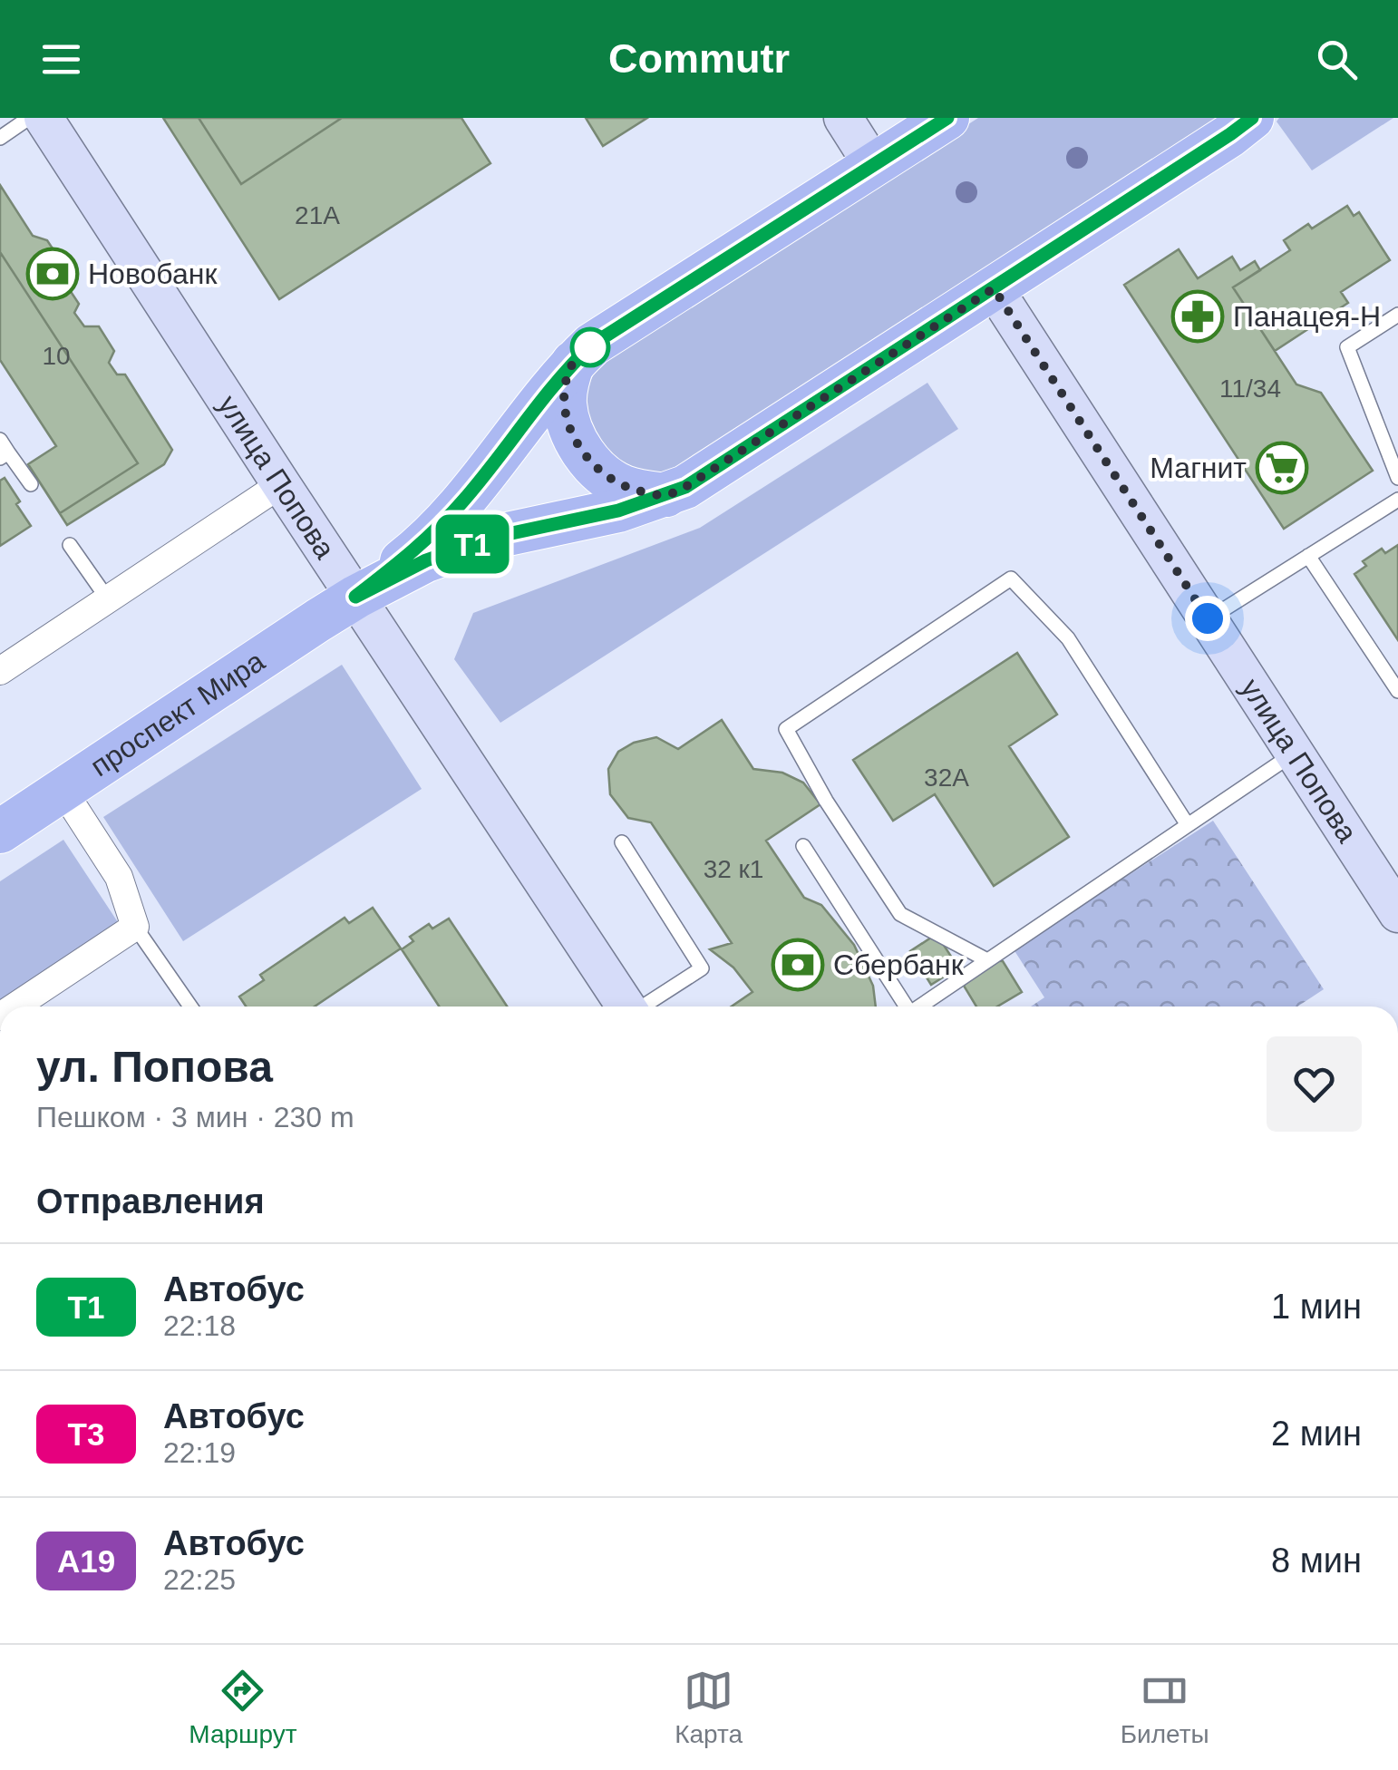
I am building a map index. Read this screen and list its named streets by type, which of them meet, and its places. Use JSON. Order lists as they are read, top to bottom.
{
  "streets": {
    "main road": ["проспект Мира"],
    "street": ["улица Попова"]
  },
  "crossings": [
    ["улица Попова", "проспект Мира"]
  ],
  "places": {
    "bank": ["Новобанк", "Сбербанк"],
    "pharmacy": ["Панацея-Н"],
    "supermarket": ["Магнит"]
  },
  "lines": ["bus line Т1"],
  "house_numbers": [
    "21А",
    "10",
    "11/34",
    "32А",
    "32 к1"
  ],
  "page": {
    "header": "Commutr",
    "on_map": "Т1",
    "heading": [
      ["ул. Попова", "Пешком · 3 мин · 230 m"],
      "Отправления"
    ],
    "list": [
      {
        "mark": "Т1",
        "name": "Автобус",
        "note": "22:18",
        "value": "1 мин"
      },
      {
        "mark": "Т3",
        "name": "Автобус",
        "note": "22:19",
        "value": "2 мин"
      },
      {
        "mark": "A19",
        "name": "Автобус",
        "note": "22:25",
        "value": "8 мин"
      }
    ],
    "tabs": ["Маршрут", "Карта", "Билеты"]
  }
}
